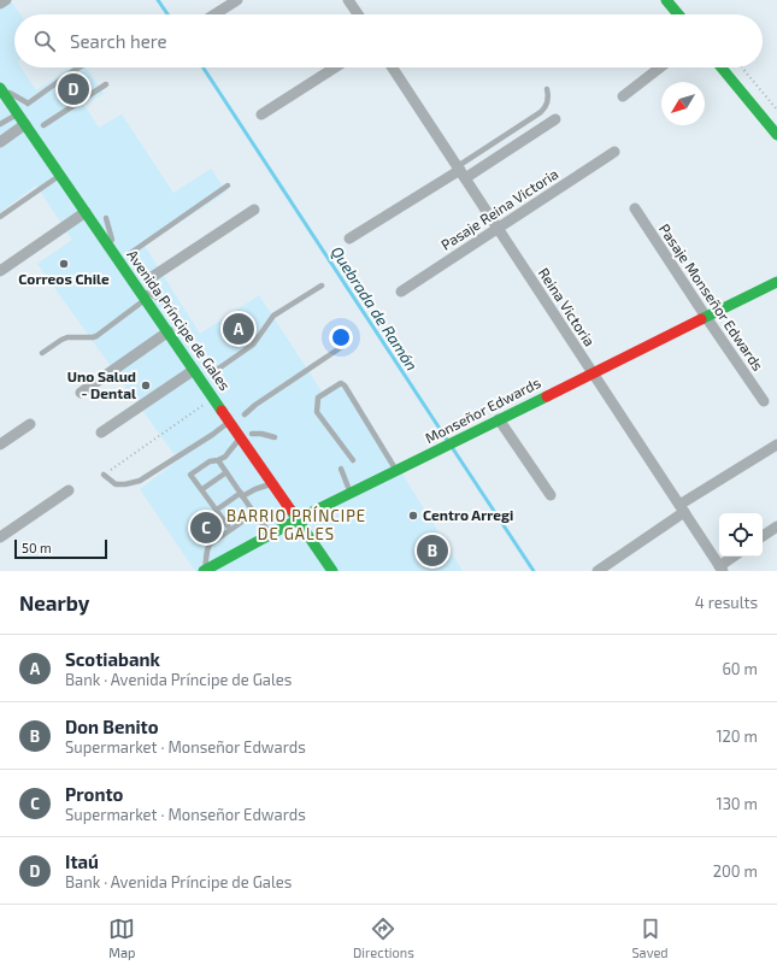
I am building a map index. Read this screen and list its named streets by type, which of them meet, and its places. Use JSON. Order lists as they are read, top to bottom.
{
  "streets": {
    "street": [
      "Pasaje Reina Victoria",
      "Pasaje Monseñor Edwards",
      "Reina Victoria",
      "Avenida Príncipe de Gales",
      "Monseñor Edwards"
    ]
  },
  "crossings": [
    ["Pasaje Reina Victoria", "Reina Victoria"],
    ["Pasaje Monseñor Edwards", "Monseñor Edwards"],
    ["Reina Victoria", "Monseñor Edwards"],
    ["Avenida Príncipe de Gales", "Monseñor Edwards"]
  ],
  "districts": ["BARRIO PRÍNCIPE DE GALES"],
  "water": ["Quebrada de Ramón"],
  "places": ["Correos Chile", "Uno Salud - Dental", "Centro Arregi"],
  "scale_bar": "50 m",
  "north": "bottom left",
  "page": {
    "search": "Search here",
    "pins": [
      "D",
      "A",
      "C",
      "B"
    ],
    "scale": "50 m",
    "heading": ["Nearby", "4 results"],
    "list": [
      {
        "mark": "A",
        "name": "Scotiabank",
        "note": "Bank · Avenida Príncipe de Gales",
        "value": "60 m"
      },
      {
        "mark": "B",
        "name": "Don Benito",
        "note": "Supermarket · Monseñor Edwards",
        "value": "120 m"
      },
      {
        "mark": "C",
        "name": "Pronto",
        "note": "Supermarket · Monseñor Edwards",
        "value": "130 m"
      },
      {
        "mark": "D",
        "name": "Itaú",
        "note": "Bank · Avenida Príncipe de Gales",
        "value": "200 m"
      }
    ],
    "nav": ["Map", "Directions", "Saved"]
  }
}
